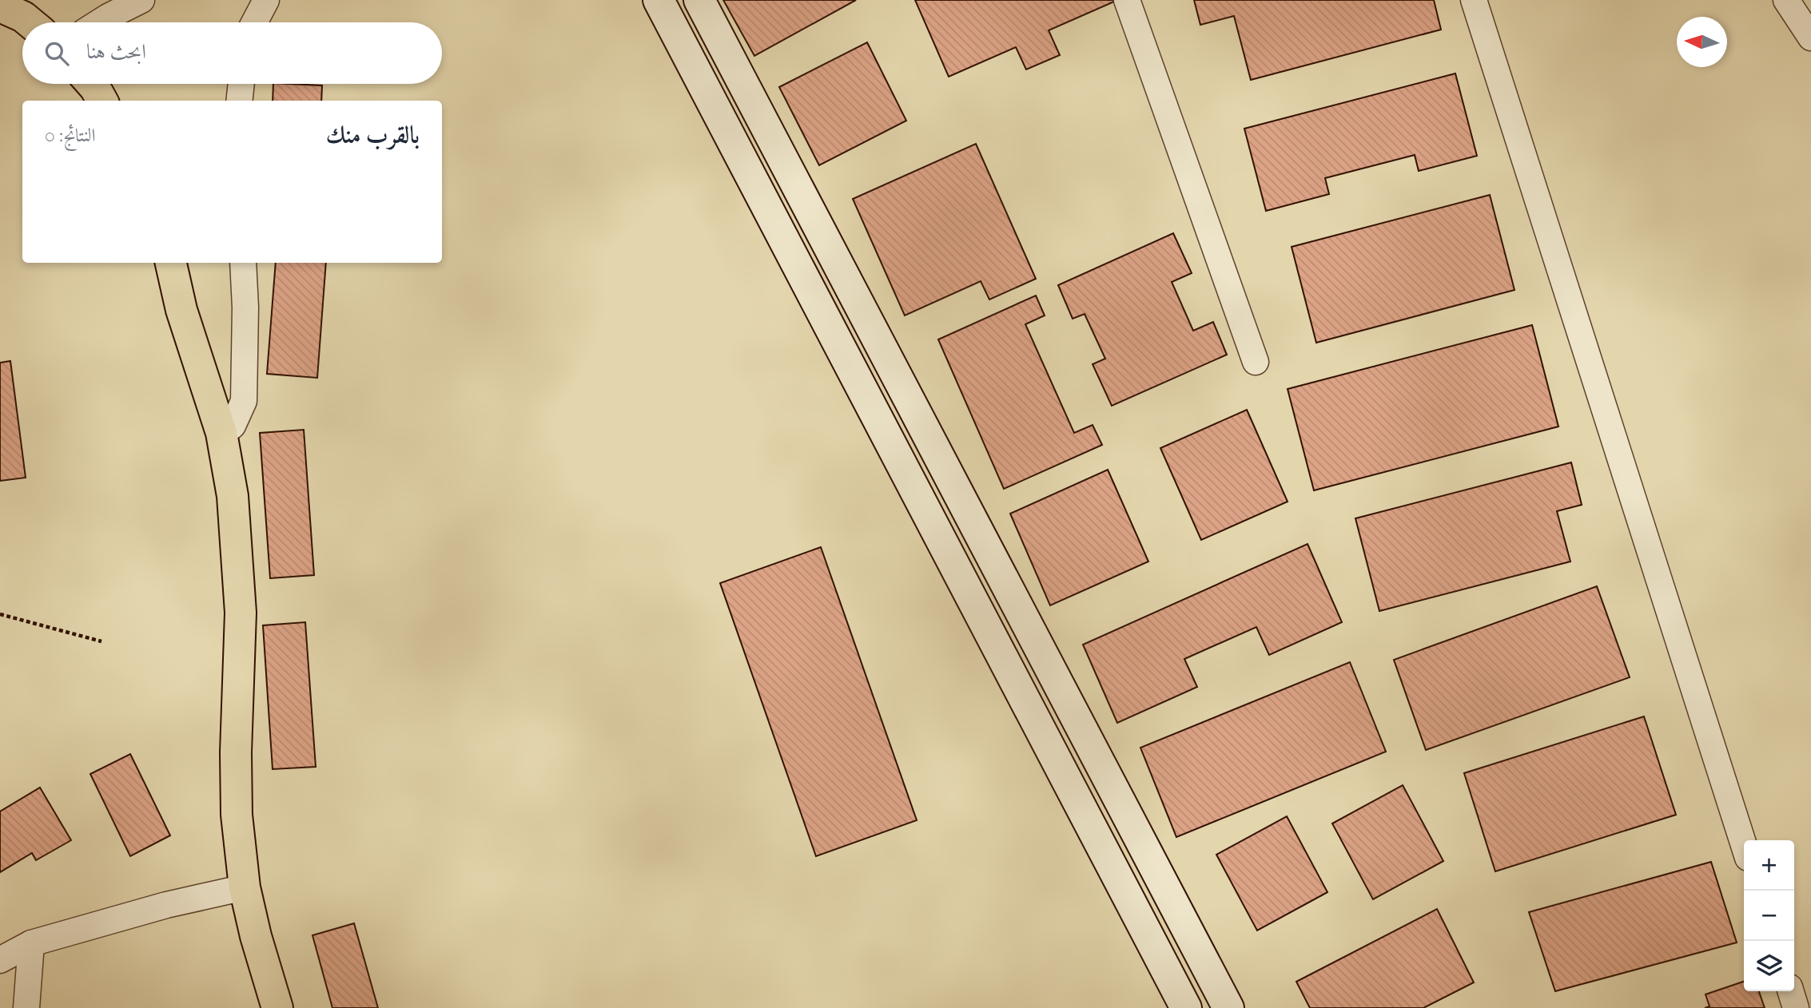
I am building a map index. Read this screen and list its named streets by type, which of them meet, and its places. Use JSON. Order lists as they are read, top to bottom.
{
  "north": "left",
  "page": {
    "search": "ابحث هنا",
    "heading": ["بالقرب منك", "النتائج: 0"],
    "map_buttons": ["+", "−"]
  }
}
